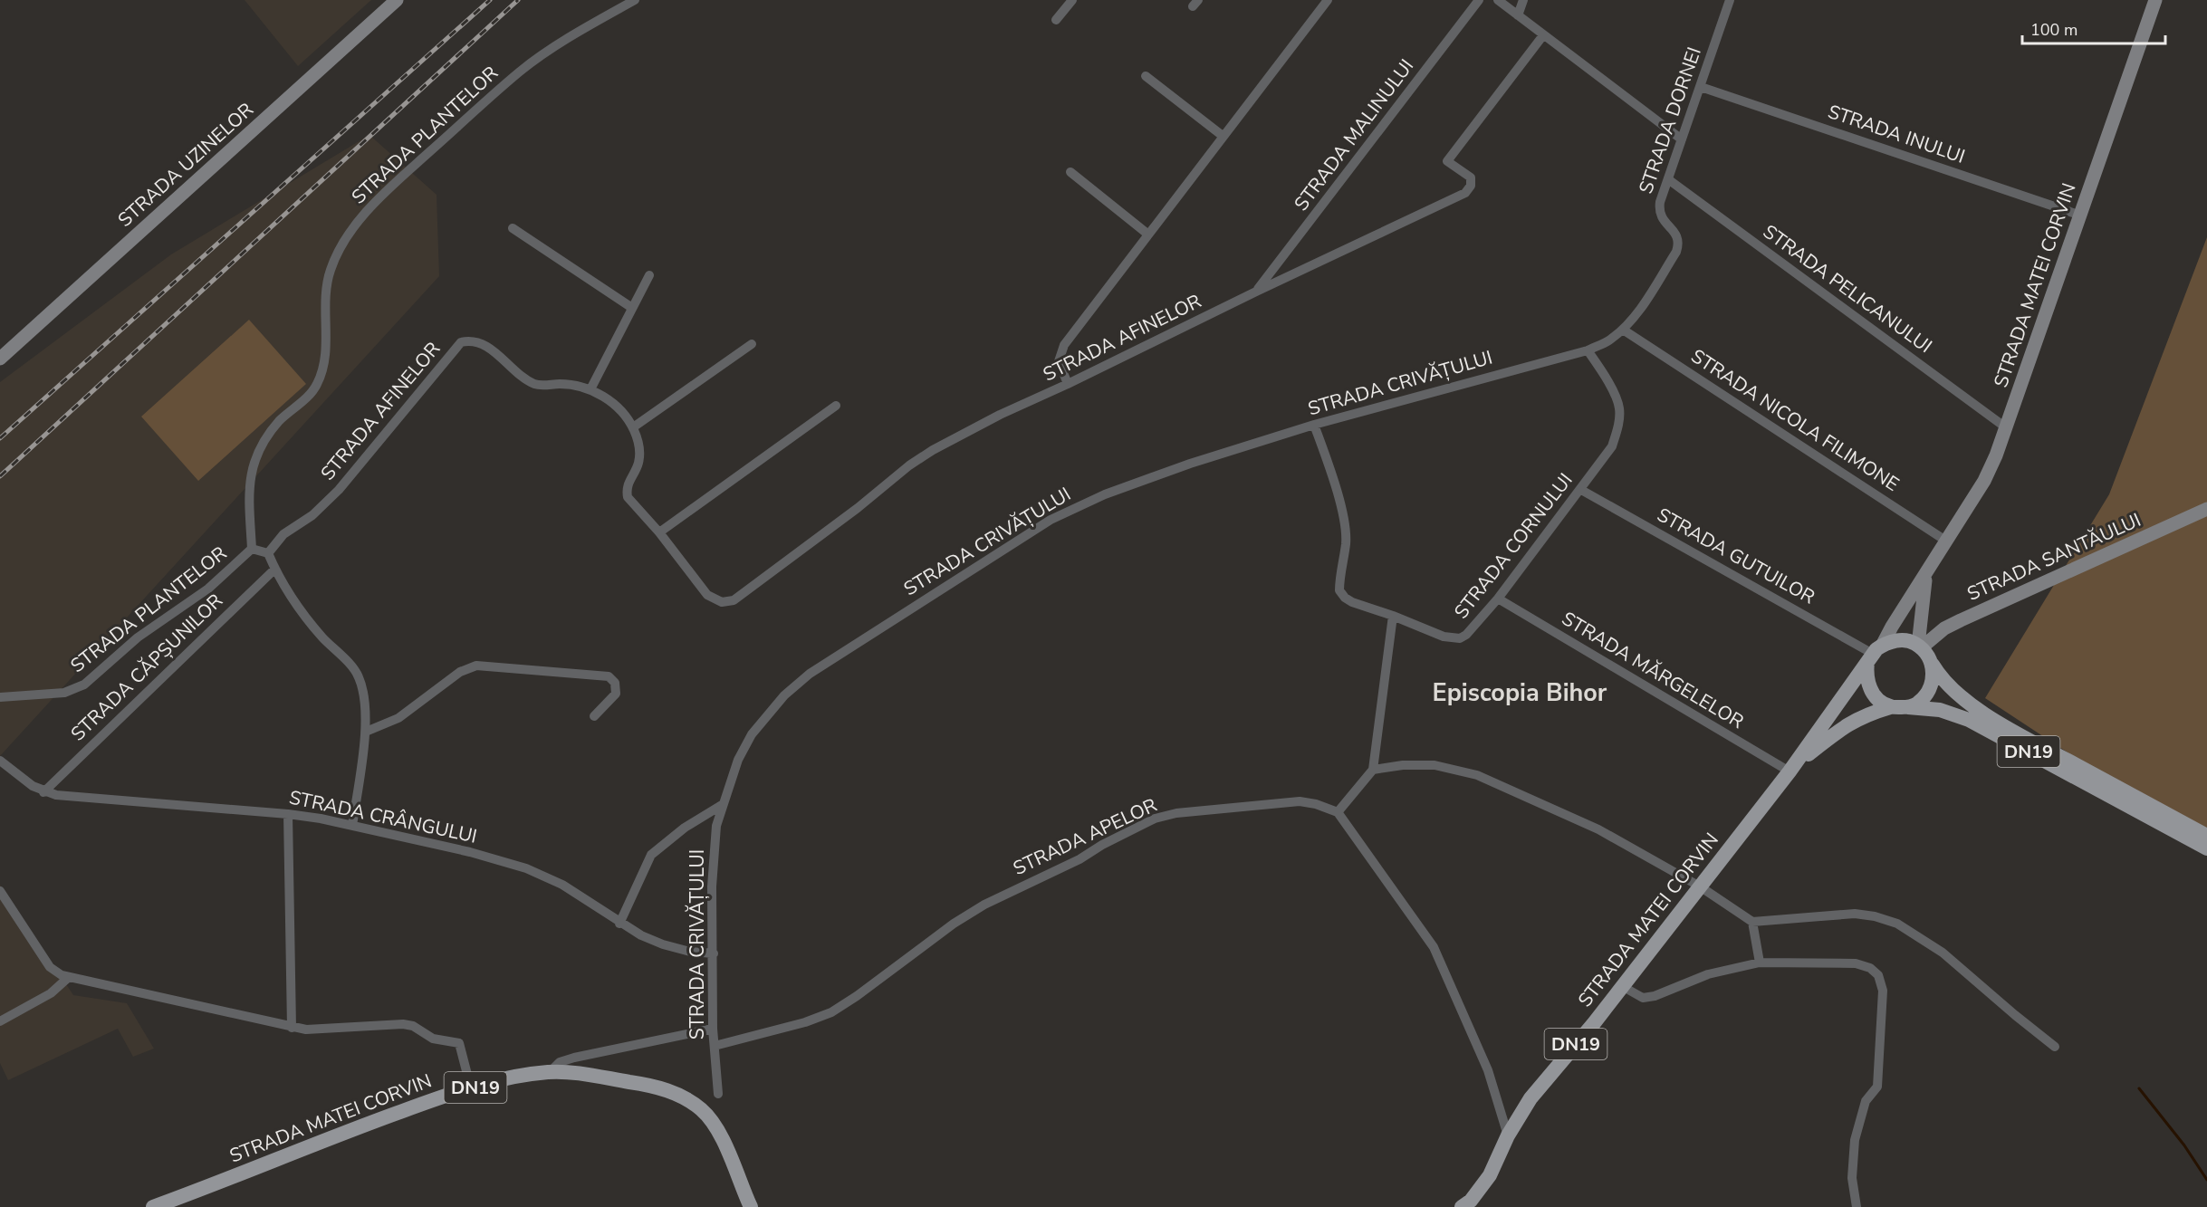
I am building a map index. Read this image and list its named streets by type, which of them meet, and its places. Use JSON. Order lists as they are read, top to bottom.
{
  "streets": {
    "main road": ["STRADA MATEI CORVIN", "DN19"],
    "street": [
      "STRADA DORNEI",
      "STRADA INULUI",
      "STRADA PLANTELOR",
      "STRADA MALINULUI",
      "STRADA UZINELOR",
      "STRADA PELICANULUI",
      "STRADA AFINELOR",
      "STRADA CRIVĂȚULUI",
      "STRADA NICOLA FILIMONE",
      "STRADA CORNULUI",
      "STRADA GUTUILOR",
      "STRADA SANTĂULUI",
      "STRADA CĂPȘUNILOR",
      "STRADA MĂRGELELOR",
      "STRADA CRÂNGULUI",
      "STRADA APELOR"
    ]
  },
  "crossings": [
    ["STRADA DORNEI", "STRADA INULUI"],
    ["STRADA DORNEI", "STRADA PELICANULUI"],
    ["STRADA DORNEI", "STRADA CRIVĂȚULUI"],
    ["STRADA DORNEI", "STRADA NICOLA FILIMONE"],
    ["STRADA INULUI", "STRADA MATEI CORVIN"],
    ["STRADA MALINULUI", "STRADA AFINELOR"],
    ["STRADA MATEI CORVIN", "STRADA PELICANULUI"],
    ["STRADA MATEI CORVIN", "STRADA NICOLA FILIMONE"],
    ["STRADA MATEI CORVIN", "STRADA GUTUILOR"],
    ["STRADA MATEI CORVIN", "STRADA SANTĂULUI"],
    ["STRADA MATEI CORVIN", "STRADA MĂRGELELOR"],
    ["STRADA MATEI CORVIN", "DN19"],
    ["STRADA CRIVĂȚULUI", "STRADA NICOLA FILIMONE"],
    ["STRADA CRIVĂȚULUI", "STRADA CORNULUI"],
    ["STRADA CRIVĂȚULUI", "STRADA CRÂNGULUI"],
    ["STRADA CRIVĂȚULUI", "STRADA APELOR"],
    ["STRADA CORNULUI", "STRADA GUTUILOR"],
    ["STRADA CORNULUI", "STRADA MĂRGELELOR"],
    ["STRADA GUTUILOR", "STRADA SANTĂULUI"],
    ["STRADA GUTUILOR", "DN19"],
    ["STRADA SANTĂULUI", "DN19"],
    ["STRADA CĂPȘUNILOR", "STRADA CRÂNGULUI"]
  ],
  "districts": ["Episcopia Bihor"],
  "scale_bar": "100 m"
}
